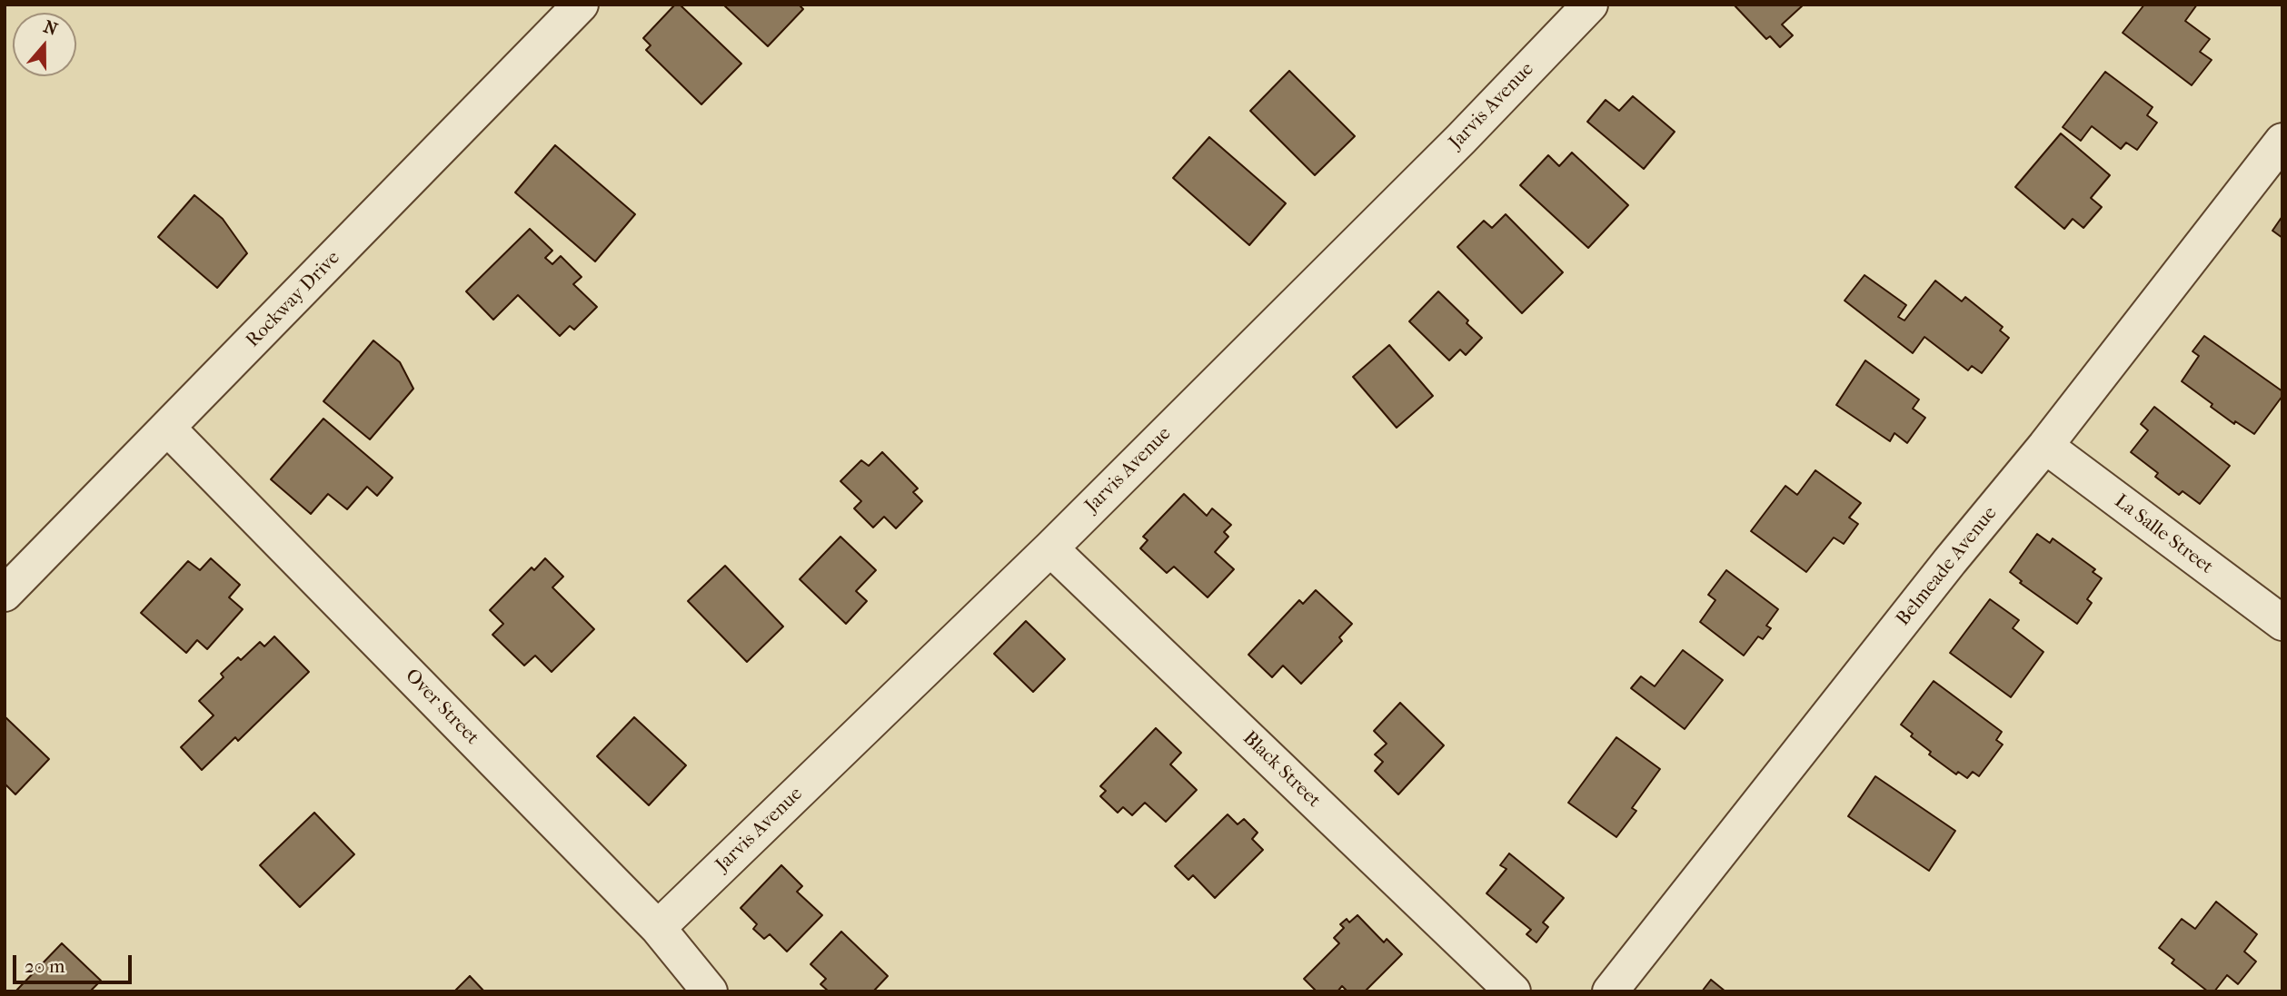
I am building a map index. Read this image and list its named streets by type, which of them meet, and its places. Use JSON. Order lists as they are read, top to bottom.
{
  "streets": {
    "street": [
      "Jarvis Avenue",
      "Rockway Drive",
      "La Salle Street",
      "Belmeade Avenue",
      "Over Street",
      "Black Street"
    ]
  },
  "crossings": [
    ["Jarvis Avenue", "Over Street"],
    ["Jarvis Avenue", "Black Street"],
    ["Rockway Drive", "Over Street"],
    ["La Salle Street", "Belmeade Avenue"]
  ],
  "scale_bar": "20 m",
  "north": "top"
}
